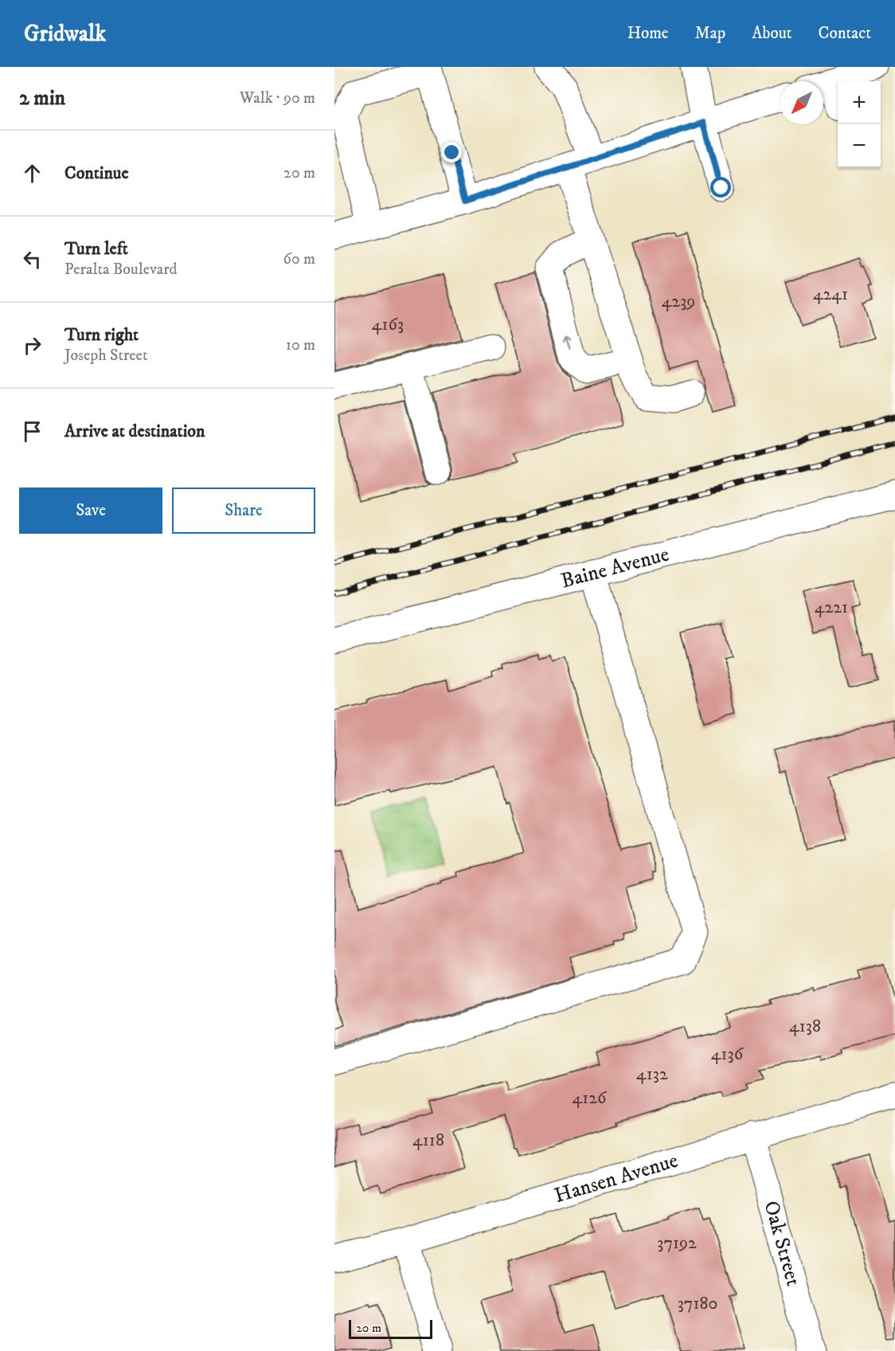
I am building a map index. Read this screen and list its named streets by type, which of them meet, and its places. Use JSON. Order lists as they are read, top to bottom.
{
  "streets": {
    "street": ["Baine Avenue", "Hansen Avenue", "Oak Street"]
  },
  "crossings": [
    ["Hansen Avenue", "Oak Street"]
  ],
  "house_numbers": [
    "4241",
    "4239",
    "4163",
    "4221",
    "4138",
    "4136",
    "4132",
    "4126",
    "4118",
    "37192",
    "37180"
  ],
  "scale_bar": "20 m",
  "north": "bottom left",
  "page": {
    "header": "Gridwalk",
    "nav": [
      "Home",
      "Map",
      "About",
      "Contact"
    ],
    "heading": ["2 min", "Walk · 90 m"],
    "map_buttons": ["+", "−"],
    "list": [
      ["Continue", "20 m"],
      ["Turn left", "Peralta Boulevard", "60 m"],
      ["Turn right", "Joseph Street", "10 m"],
      "Arrive at destination"
    ],
    "buttons": ["Save", "Share"],
    "scale": "20 m"
  }
}
